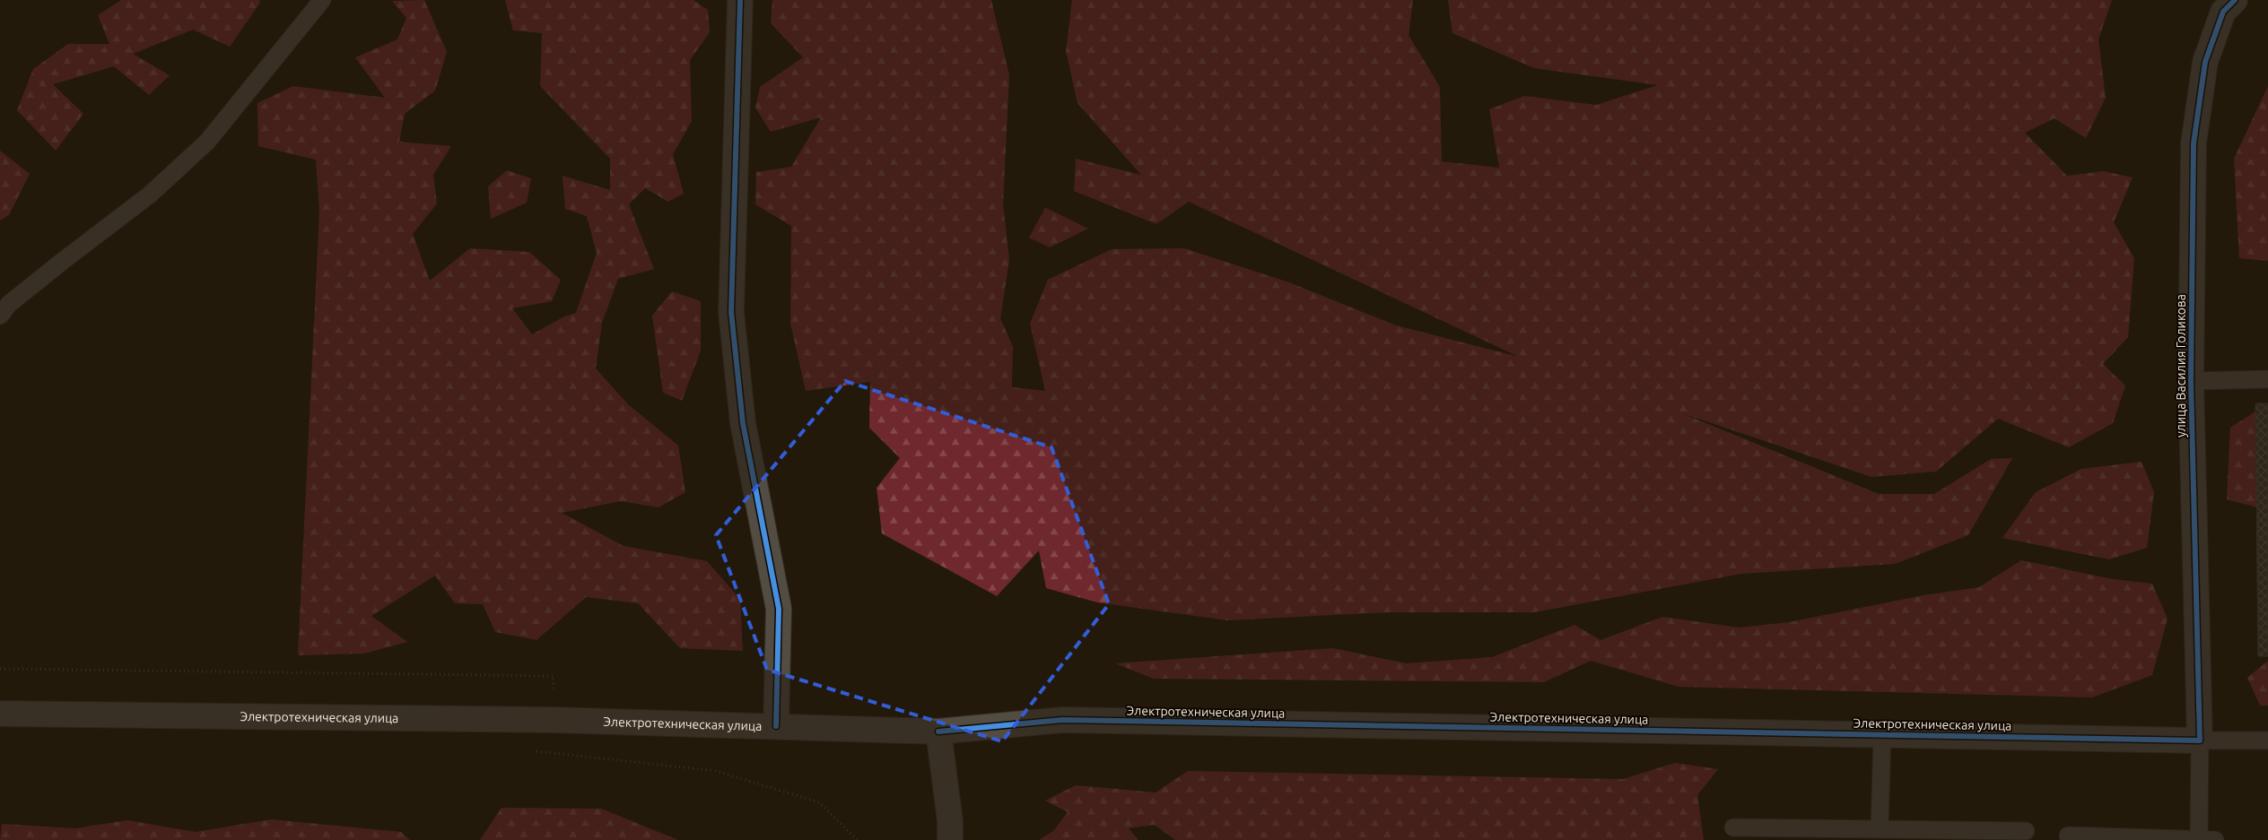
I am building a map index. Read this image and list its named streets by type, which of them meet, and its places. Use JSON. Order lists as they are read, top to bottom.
{
  "streets": {
    "street": ["улица Василия Голикова", "Электротехническая улица"]
  },
  "crossings": [
    ["улица Василия Голикова", "Электротехническая улица"]
  ]
}
